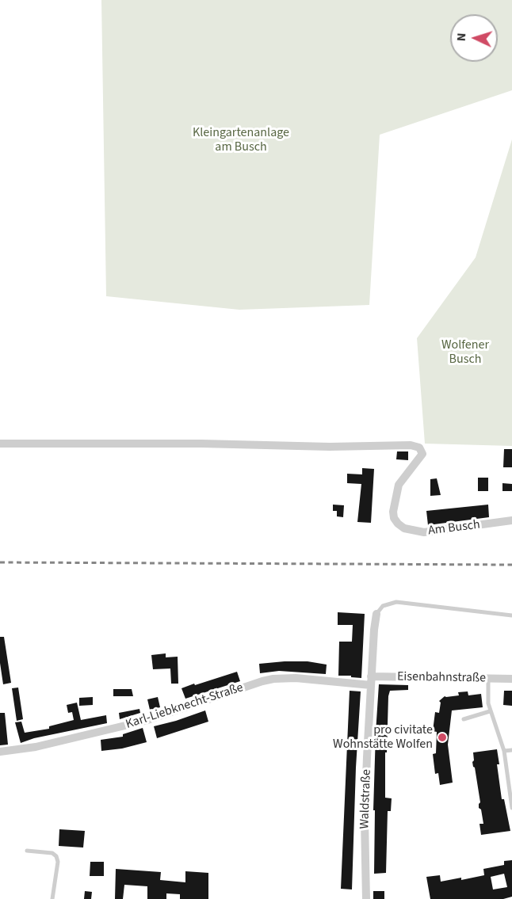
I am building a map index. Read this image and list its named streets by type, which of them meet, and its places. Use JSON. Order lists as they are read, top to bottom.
{
  "streets": {
    "street": [
      "Am Busch",
      "Eisenbahnstraße",
      "Karl-Liebknecht-Straße",
      "Waldstraße"
    ]
  },
  "crossings": [
    ["Eisenbahnstraße", "Karl-Liebknecht-Straße"],
    ["Eisenbahnstraße", "Waldstraße"],
    ["Karl-Liebknecht-Straße", "Waldstraße"]
  ],
  "parks": ["Kleingartenanlage am Busch", "Wolfener Busch"],
  "places": ["pro civitate Wohnstätte Wolfen"],
  "north": "left"
}
